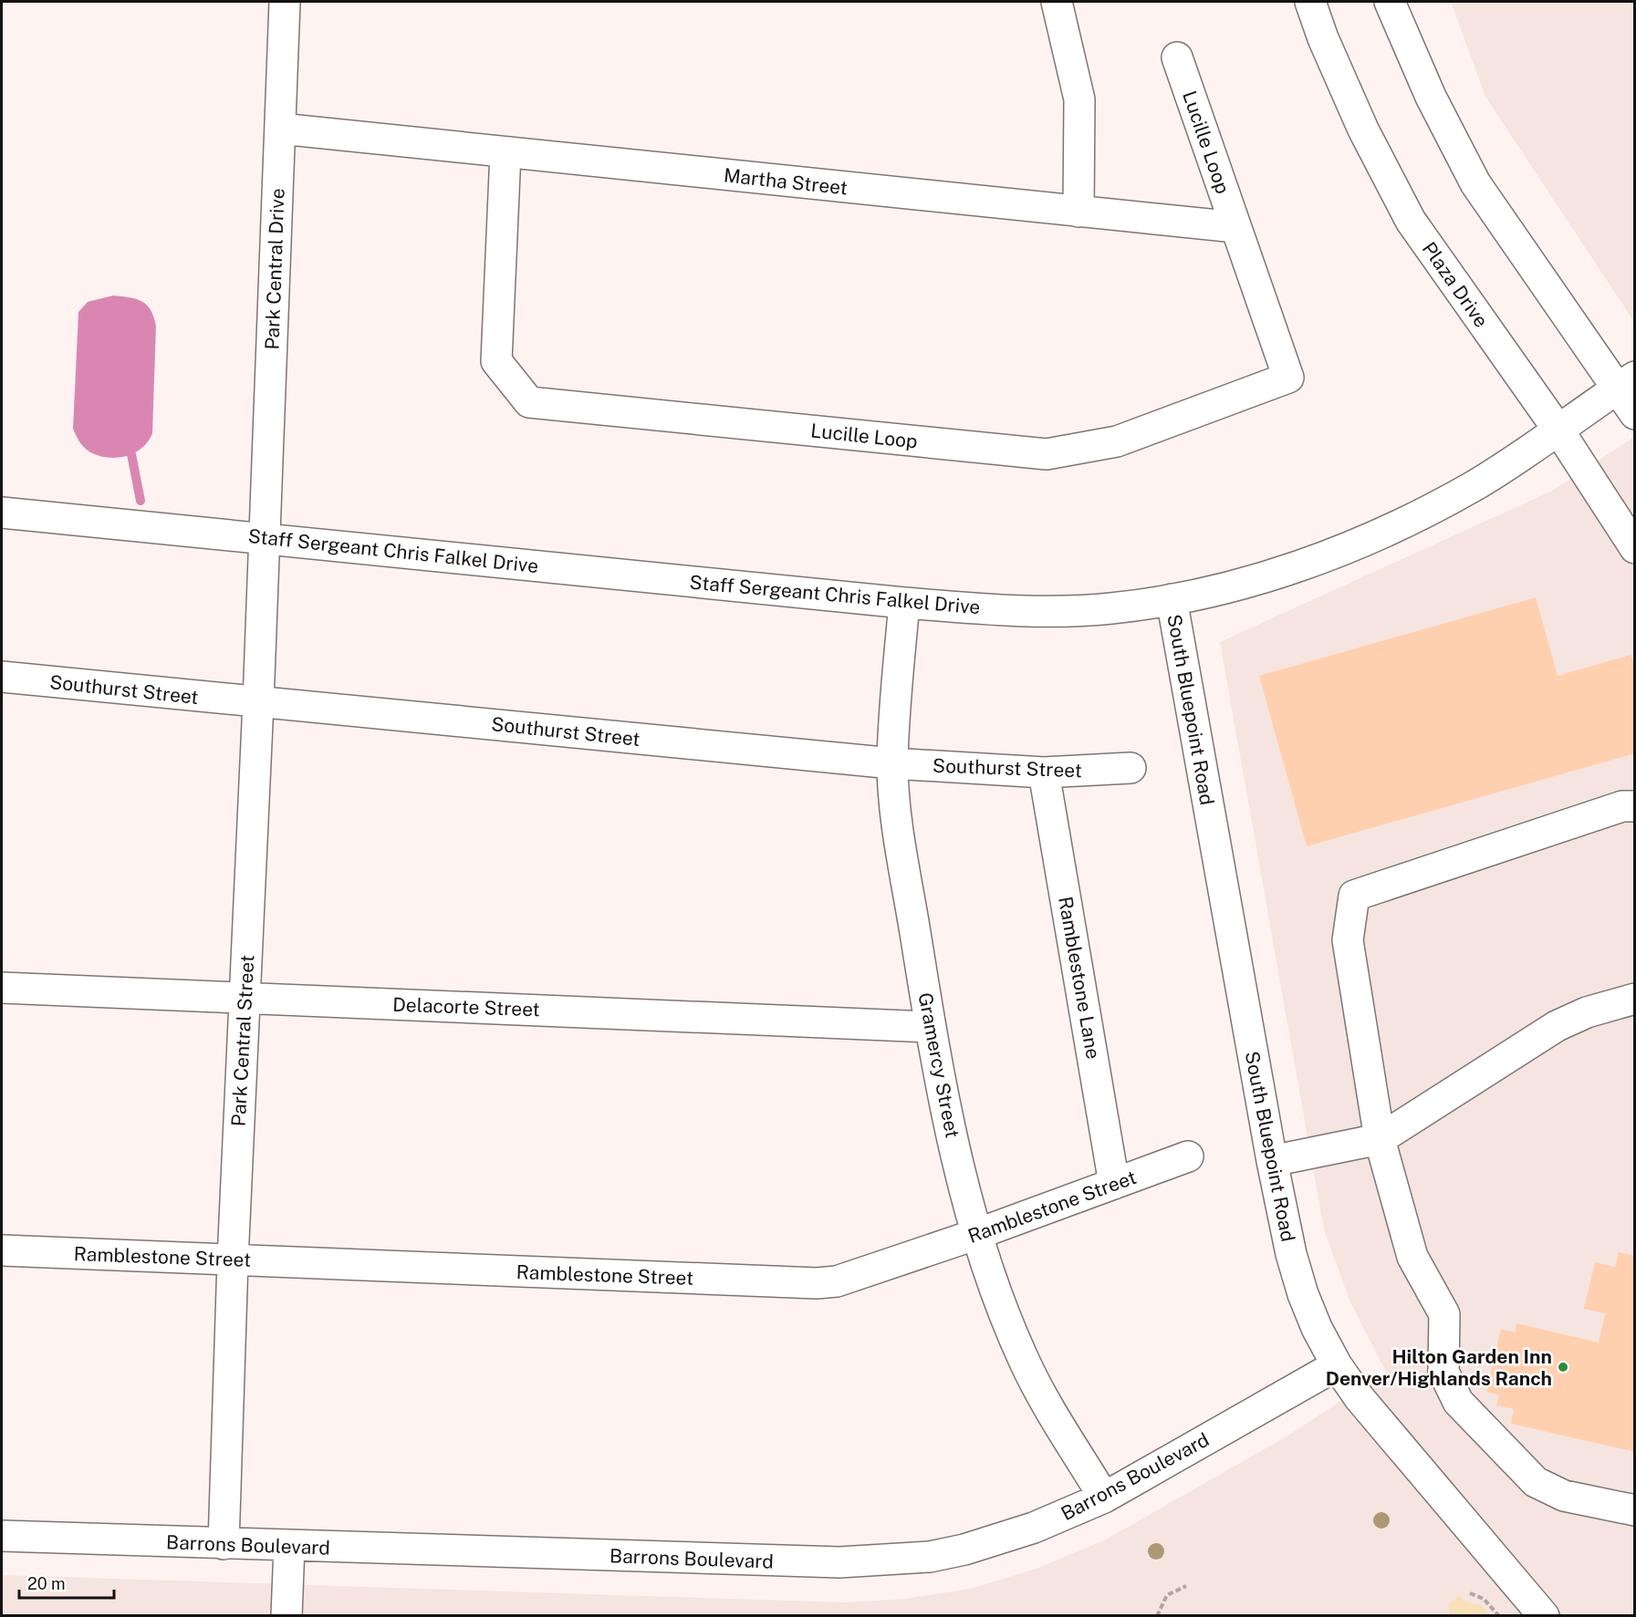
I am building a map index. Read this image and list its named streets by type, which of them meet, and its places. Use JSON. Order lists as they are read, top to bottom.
{
  "streets": {
    "street": [
      "Lucille Loop",
      "Martha Street",
      "Park Central Drive",
      "Plaza Drive",
      "Staff Sergeant Chris Falkel Drive",
      "Southurst Street",
      "South Bluepoint Road",
      "Ramblestone Lane",
      "Delacorte Street",
      "Park Central Street",
      "Gramercy Street",
      "Ramblestone Street",
      "Barrons Boulevard"
    ]
  },
  "crossings": [
    ["Lucille Loop", "Martha Street"],
    ["Martha Street", "Park Central Drive"],
    ["Park Central Drive", "Staff Sergeant Chris Falkel Drive"],
    ["Park Central Drive", "Park Central Street"],
    ["Plaza Drive", "Staff Sergeant Chris Falkel Drive"],
    ["Staff Sergeant Chris Falkel Drive", "South Bluepoint Road"],
    ["Staff Sergeant Chris Falkel Drive", "Park Central Street"],
    ["Staff Sergeant Chris Falkel Drive", "Gramercy Street"],
    ["Southurst Street", "Ramblestone Lane"],
    ["Southurst Street", "Park Central Street"],
    ["Southurst Street", "Gramercy Street"],
    ["South Bluepoint Road", "Barrons Boulevard"],
    ["Ramblestone Lane", "Ramblestone Street"],
    ["Delacorte Street", "Park Central Street"],
    ["Delacorte Street", "Gramercy Street"],
    ["Park Central Street", "Ramblestone Street"],
    ["Park Central Street", "Barrons Boulevard"],
    ["Gramercy Street", "Ramblestone Street"],
    ["Gramercy Street", "Barrons Boulevard"]
  ],
  "places": ["Hilton Garden Inn Denver/Highlands Ranch"],
  "scale_bar": "20 m"
}
